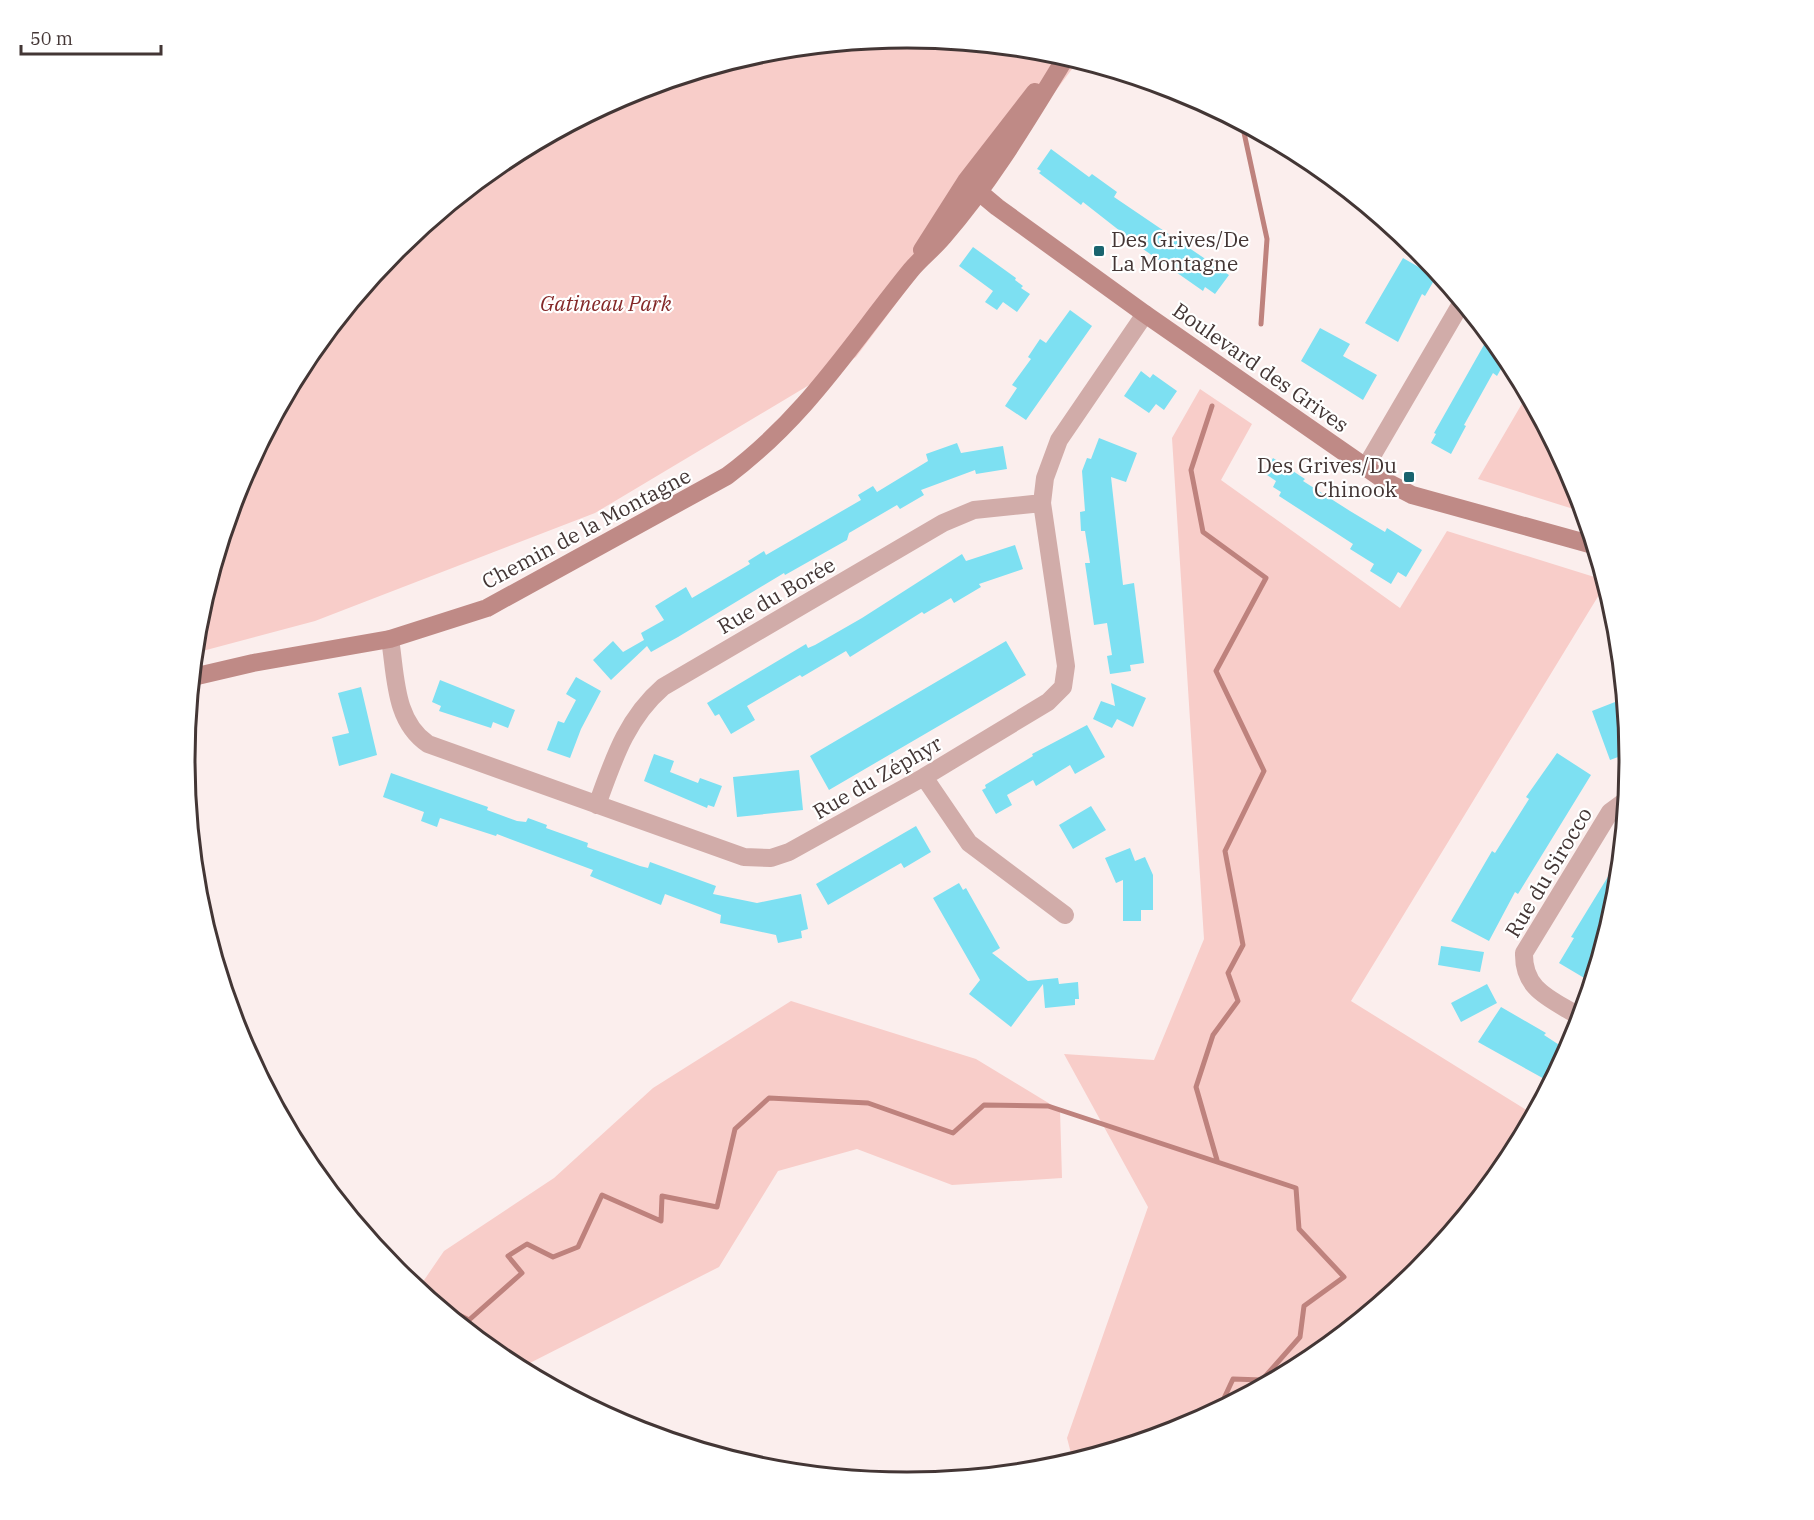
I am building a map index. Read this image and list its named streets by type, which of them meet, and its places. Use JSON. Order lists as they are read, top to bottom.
{
  "streets": {
    "street": [
      "Boulevard des Grives",
      "Chemin de la Montagne",
      "Rue du Borée",
      "Rue du Zéphyr",
      "Rue du Sirocco"
    ]
  },
  "crossings": [
    ["Boulevard des Grives", "Chemin de la Montagne"],
    ["Boulevard des Grives", "Rue du Zéphyr"],
    ["Chemin de la Montagne", "Rue du Zéphyr"],
    ["Rue du Borée", "Rue du Zéphyr"]
  ],
  "parks": ["Gatineau Park"],
  "places": {
    "transit": ["Des Grives/De La Montagne", "Des Grives/Du Chinook"]
  },
  "scale_bar": "50 m"
}
